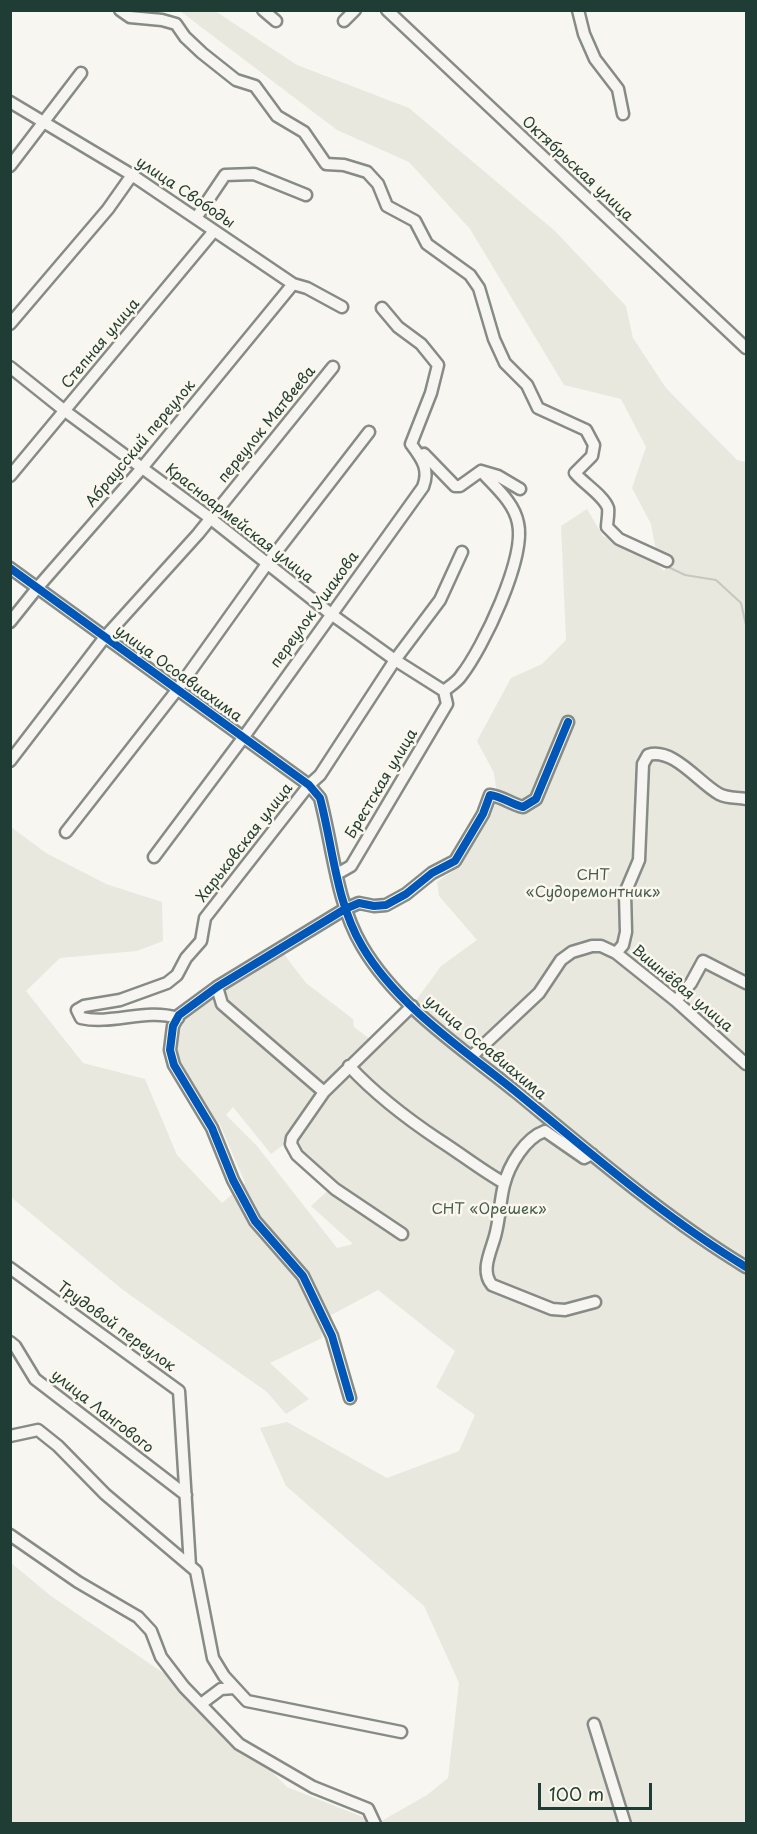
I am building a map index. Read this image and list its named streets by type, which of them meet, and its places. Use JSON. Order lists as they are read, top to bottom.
{
  "streets": {
    "street": [
      "Октябрьская улица",
      "улица Свободы",
      "Степная улица",
      "переулок Матвеева",
      "Абраусский переулок",
      "Красноармейская улица",
      "переулок Ушакова",
      "улица Осоавиахима",
      "Брестская улица",
      "Харьковская улица",
      "Вишнёвая улица",
      "Трудовой переулок",
      "улица Лангового"
    ]
  },
  "crossings": [
    ["улица Свободы", "Степная улица"],
    ["улица Свободы", "Абраусский переулок"],
    ["Степная улица", "Красноармейская улица"],
    ["переулок Матвеева", "Красноармейская улица"],
    ["переулок Матвеева", "улица Осоавиахима"],
    ["Абраусский переулок", "Красноармейская улица"],
    ["Абраусский переулок", "улица Осоавиахима"],
    ["Красноармейская улица", "переулок Ушакова"],
    ["Красноармейская улица", "Брестская улица"],
    ["Красноармейская улица", "Харьковская улица"],
    ["переулок Ушакова", "улица Осоавиахима"],
    ["улица Осоавиахима", "Брестская улица"],
    ["улица Осоавиахима", "Харьковская улица"],
    ["улица Осоавиахима", "Вишнёвая улица"],
    ["Трудовой переулок", "улица Лангового"]
  ],
  "parks": ["СНТ «Судоремонтник»", "СНТ «Орешек»"],
  "scale_bar": "100 m"
}
